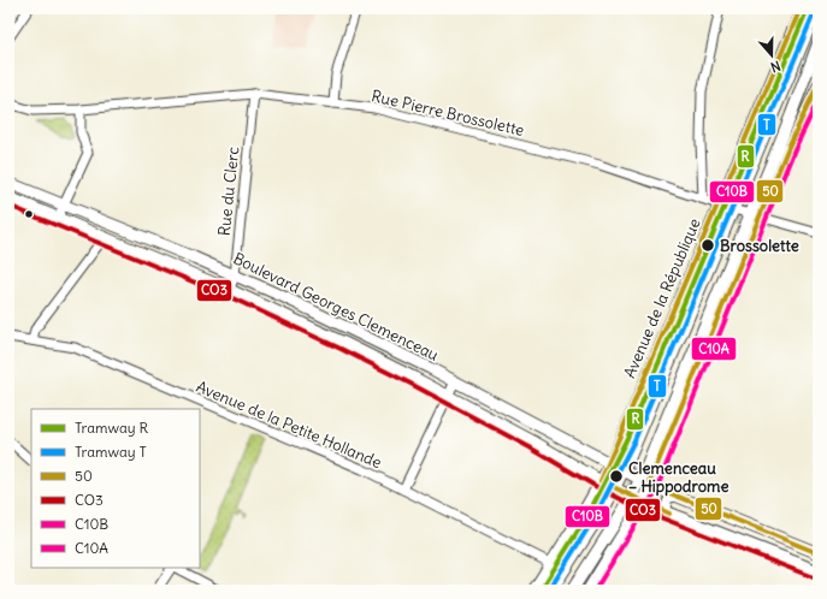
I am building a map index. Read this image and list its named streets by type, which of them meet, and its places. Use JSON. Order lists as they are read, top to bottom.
{
  "streets": {
    "main road": ["Boulevard Georges Clemenceau"],
    "street": [
      "Rue Pierre Brossolette",
      "Rue du Clerc",
      "Avenue de la République",
      "Avenue de la Petite Hollande"
    ]
  },
  "crossings": [
    ["Rue Pierre Brossolette", "Rue du Clerc"],
    ["Rue Pierre Brossolette", "Avenue de la République"],
    ["Rue du Clerc", "Boulevard Georges Clemenceau"],
    ["Avenue de la République", "Boulevard Georges Clemenceau"],
    ["Avenue de la République", "Avenue de la Petite Hollande"]
  ],
  "places": ["Brossolette", "Clemenceau – Hippodrome"],
  "lines": [
    "tram line R",
    "transit line 50",
    "tram line T",
    "transit line C10B",
    "transit line C10A",
    "transit line CO3"
  ],
  "legend": [
    "Tramway R",
    "Tramway T",
    "50",
    "CO3",
    "C10B",
    "C10A"
  ],
  "north": "bottom"
}
